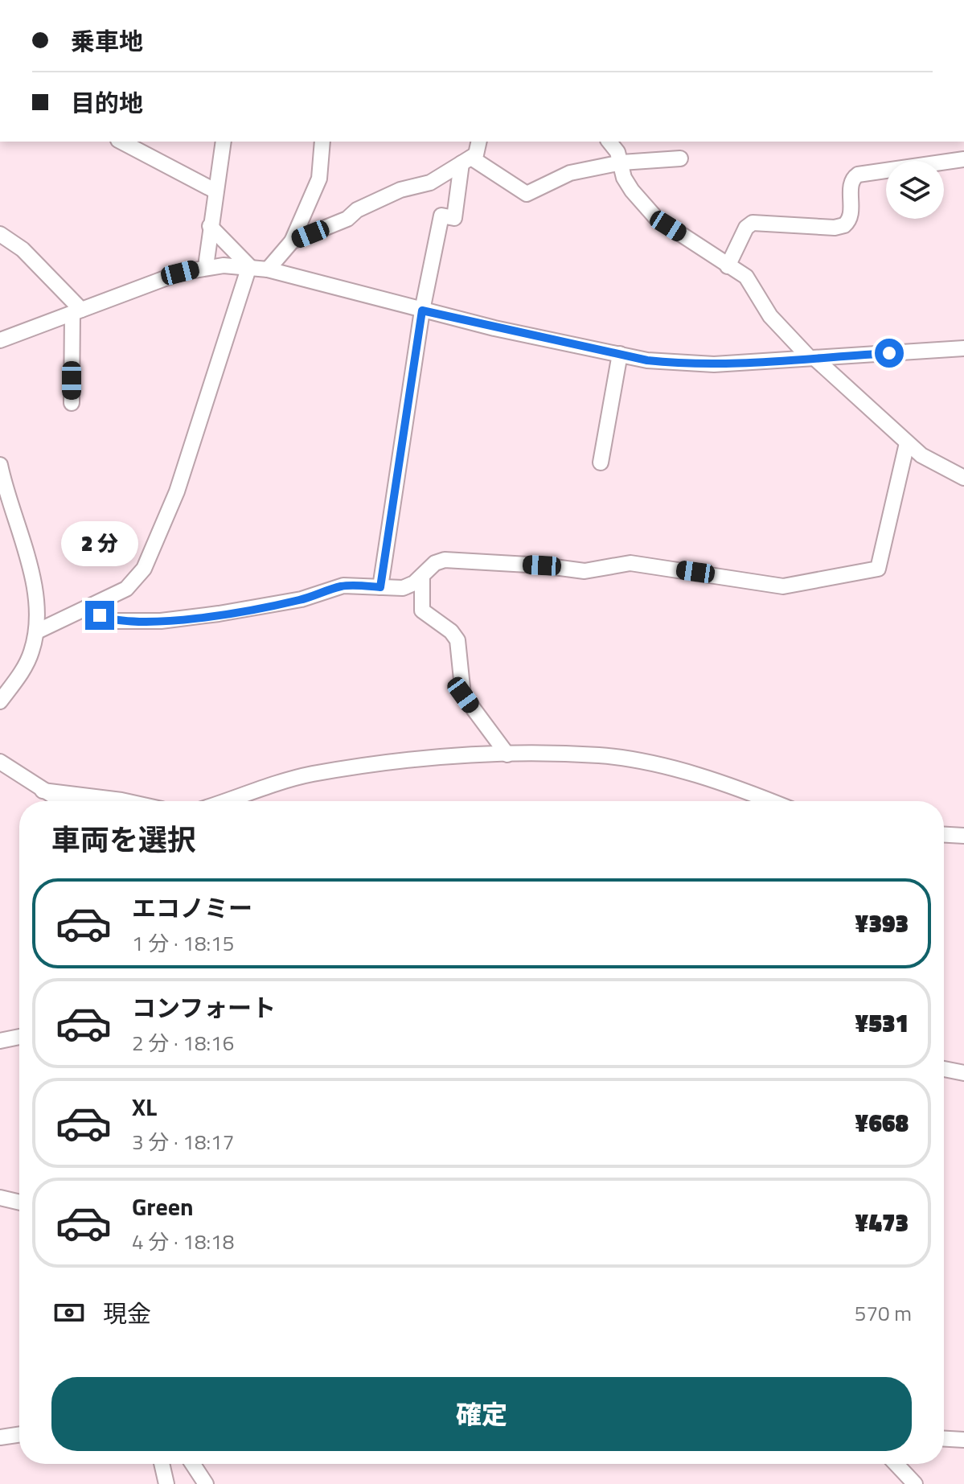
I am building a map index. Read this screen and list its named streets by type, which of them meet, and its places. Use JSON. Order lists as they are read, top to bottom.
{
  "page": {
    "banner": ["乗車地", "目的地"],
    "bubble": "2 分",
    "heading": "車両を選択",
    "list": [
      {
        "name": "エコノミー",
        "note": "1 分 · 18:15",
        "value": "¥393"
      },
      {
        "name": "コンフォート",
        "note": "2 分 · 18:16",
        "value": "¥531"
      },
      {
        "name": "XL",
        "note": "3 分 · 18:17",
        "value": "¥668"
      },
      {
        "name": "Green",
        "note": "4 分 · 18:18",
        "value": "¥473"
      }
    ],
    "pay": ["現金", "570 m"],
    "buttons": "確定"
  }
}
